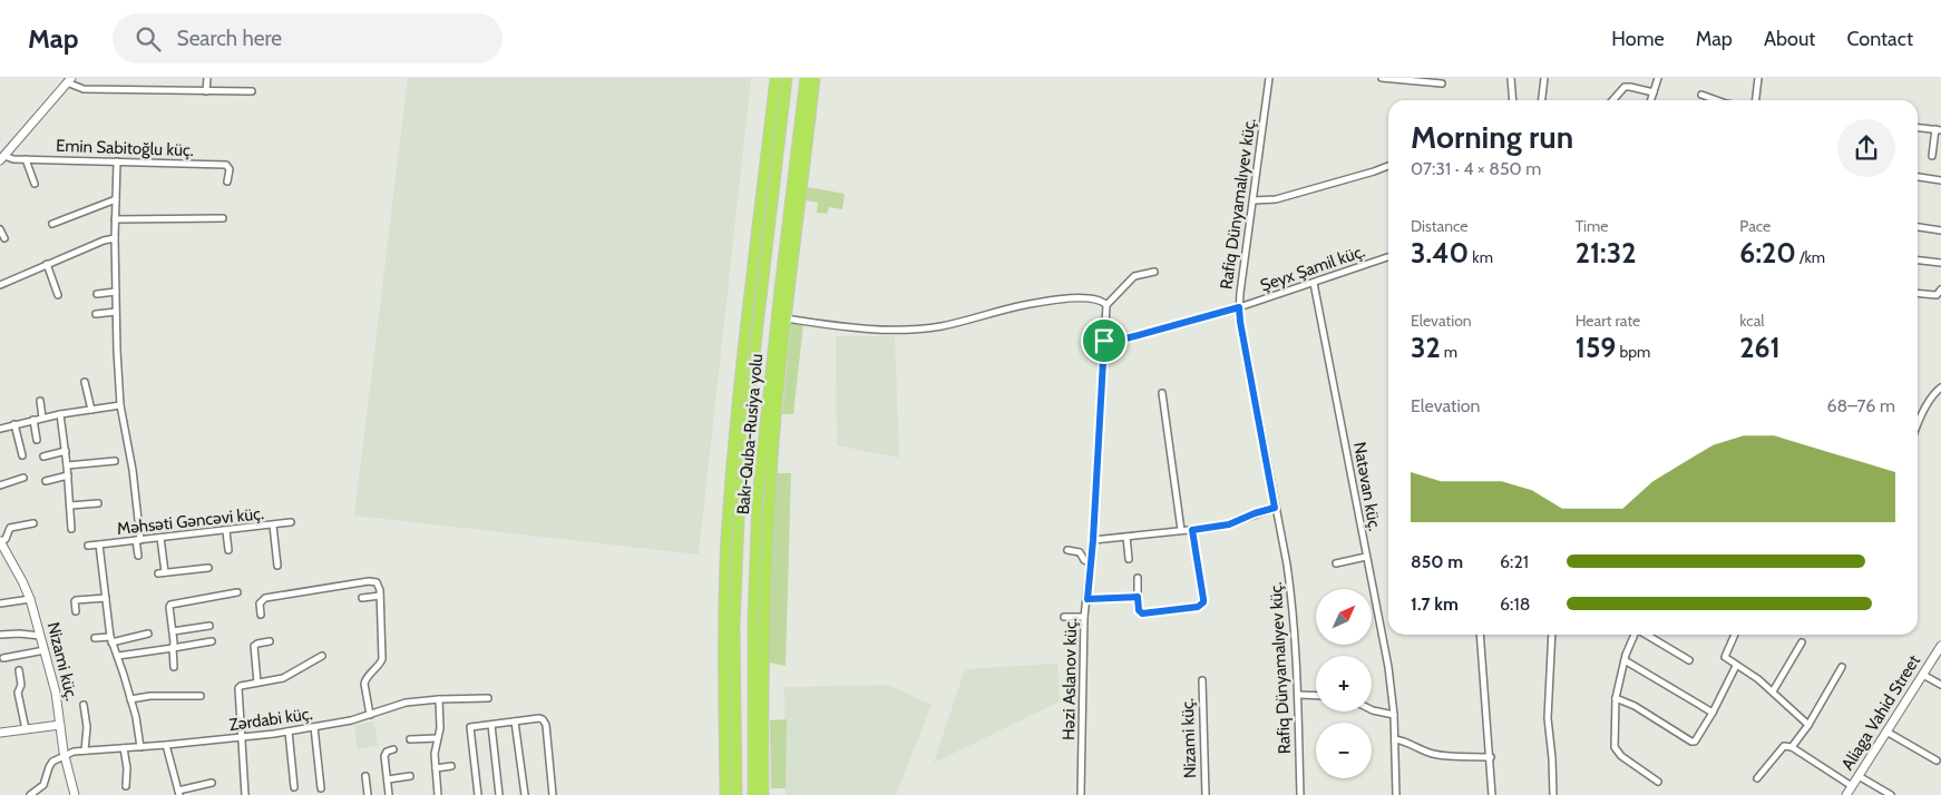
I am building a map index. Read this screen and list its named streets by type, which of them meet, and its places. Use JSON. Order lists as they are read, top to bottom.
{
  "streets": {
    "highway": ["Bakı-Quba-Rusiya yolu"],
    "street": [
      "Emin Sabitoğlu küç.",
      "Rafiq Dünyamalıyev küç.",
      "Şeyx Şamil küç.",
      "Natəvan küç.",
      "Məhsəti Gəncəvi küç.",
      "Nizami küç.",
      "Həzi Aslanov küç.",
      "Aliaga Vahid Street",
      "Zərdabi küç."
    ]
  },
  "crossings": [
    ["Rafiq Dünyamalıyev küç.", "Şeyx Şamil küç."],
    ["Şeyx Şamil küç.", "Natəvan küç."],
    ["Şeyx Şamil küç.", "Həzi Aslanov küç."],
    ["Məhsəti Gəncəvi küç.", "Zərdabi küç."],
    ["Nizami küç.", "Zərdabi küç."]
  ],
  "north": "top right",
  "page": {
    "header": "Map",
    "search": "Search here",
    "nav": [
      "Home",
      "Map",
      "About",
      "Contact"
    ],
    "heading": ["Morning run", "07:31 · 4 × 850 m"],
    "stats": [
      ["Distance", "3.40 km"],
      ["Time", "21:32"],
      ["Pace", "6:20 /km"],
      ["Elevation", "32 m"],
      ["Heart rate", "159 bpm"],
      ["kcal", "261"]
    ],
    "chart": ["Elevation", "68–76 m"],
    "list": [
      {
        "name": "850 m",
        "note": "6:21"
      },
      {
        "name": "1.7 km",
        "note": "6:18"
      }
    ],
    "map_buttons": ["+", "−"]
  }
}
